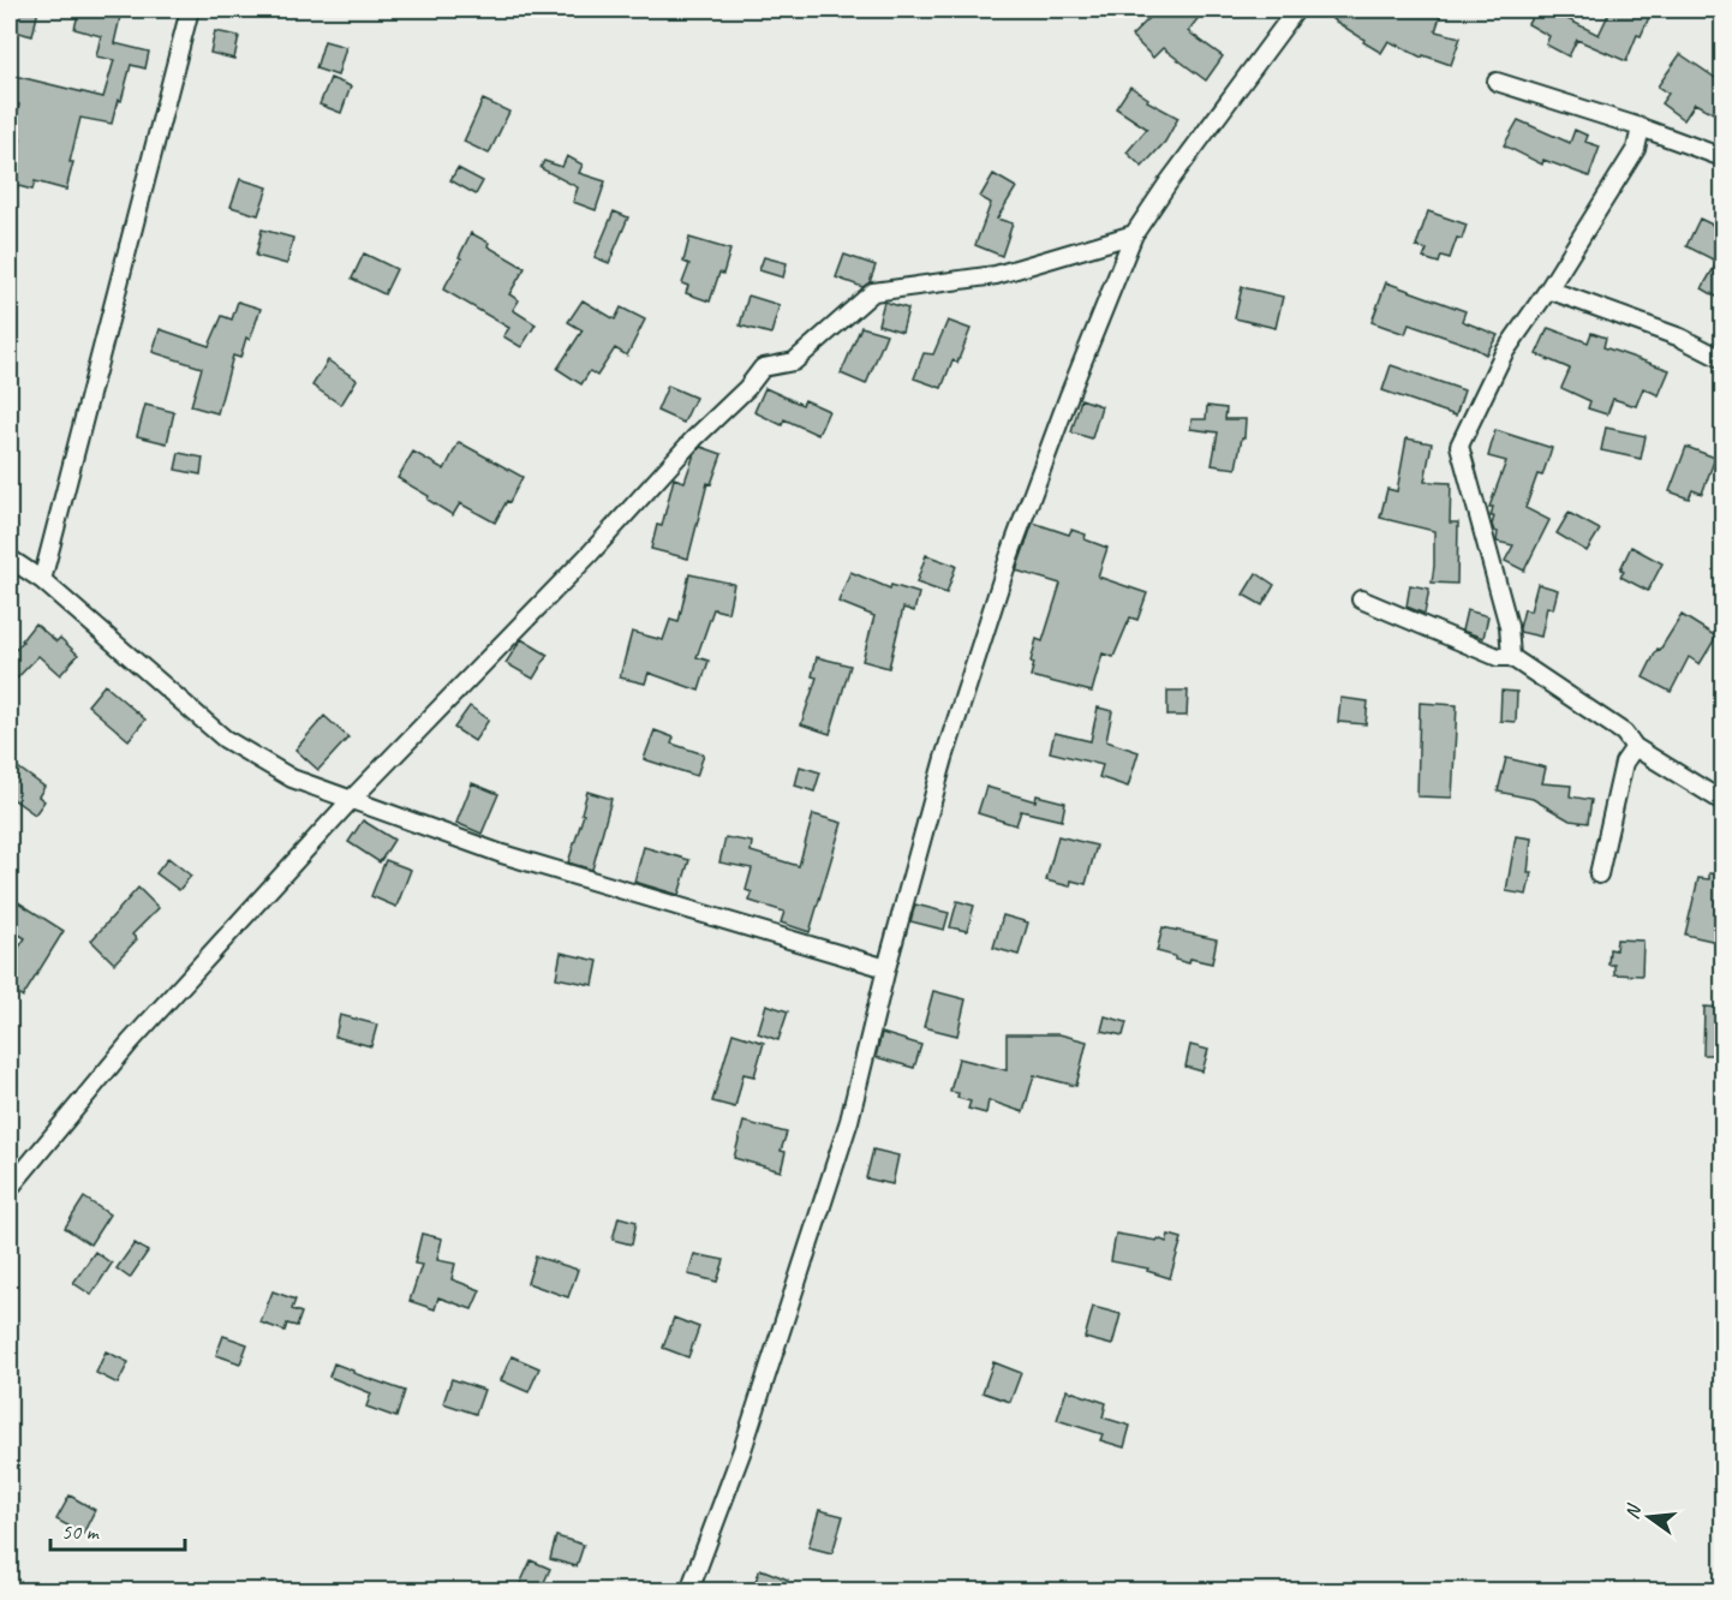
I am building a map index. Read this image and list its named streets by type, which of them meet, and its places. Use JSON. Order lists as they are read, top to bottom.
{
  "scale_bar": "50 m",
  "north": "left"
}
